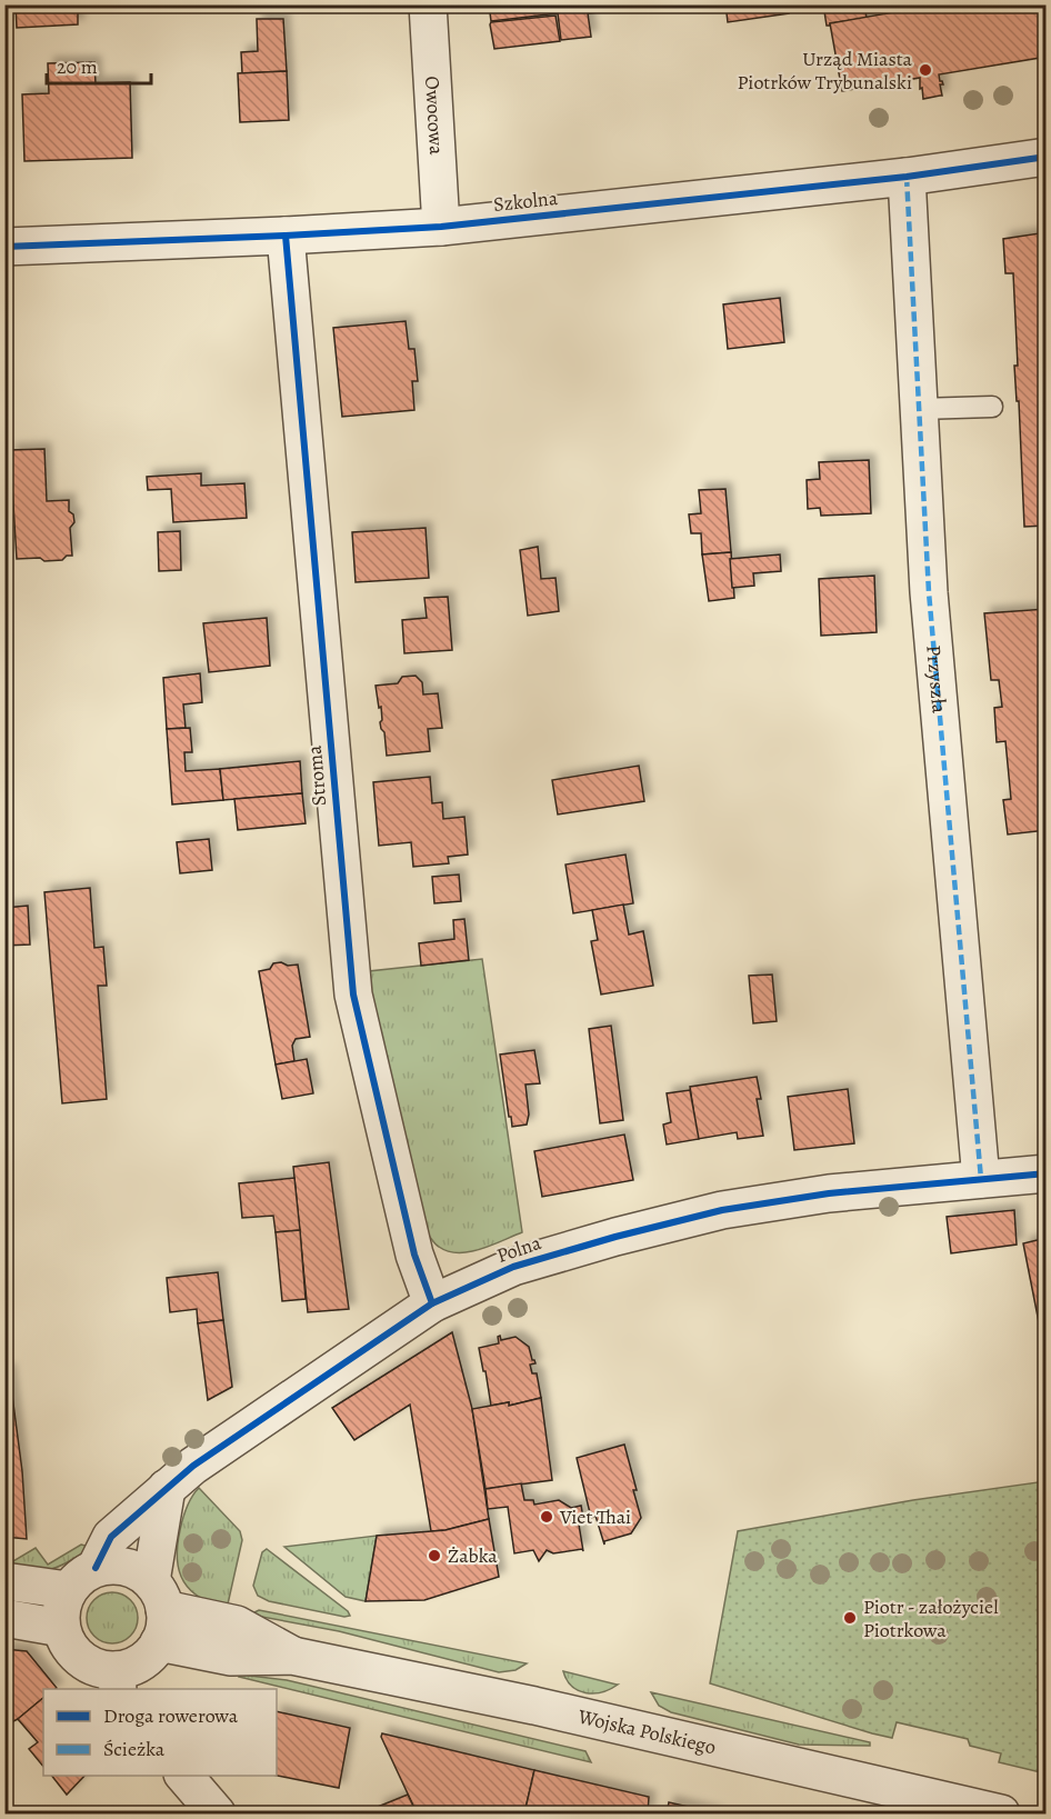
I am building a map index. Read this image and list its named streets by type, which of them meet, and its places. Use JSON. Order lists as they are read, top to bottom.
{
  "streets": {
    "street": [
      "Owocowa",
      "Szkolna",
      "Przyszła",
      "Stroma",
      "Polna",
      "Wojska Polskiego"
    ]
  },
  "crossings": [
    ["Owocowa", "Szkolna"],
    ["Szkolna", "Przyszła"],
    ["Szkolna", "Stroma"],
    ["Przyszła", "Polna"],
    ["Stroma", "Polna"],
    ["Polna", "Wojska Polskiego"]
  ],
  "places": [
    "Urząd Miasta Piotrków Trybunalski",
    "Viet Thai",
    "Żabka",
    "Piotr - założyciel Piotrkowa"
  ],
  "legend": ["Droga rowerowa", "Ścieżka"],
  "scale_bar": "20 m"
}
